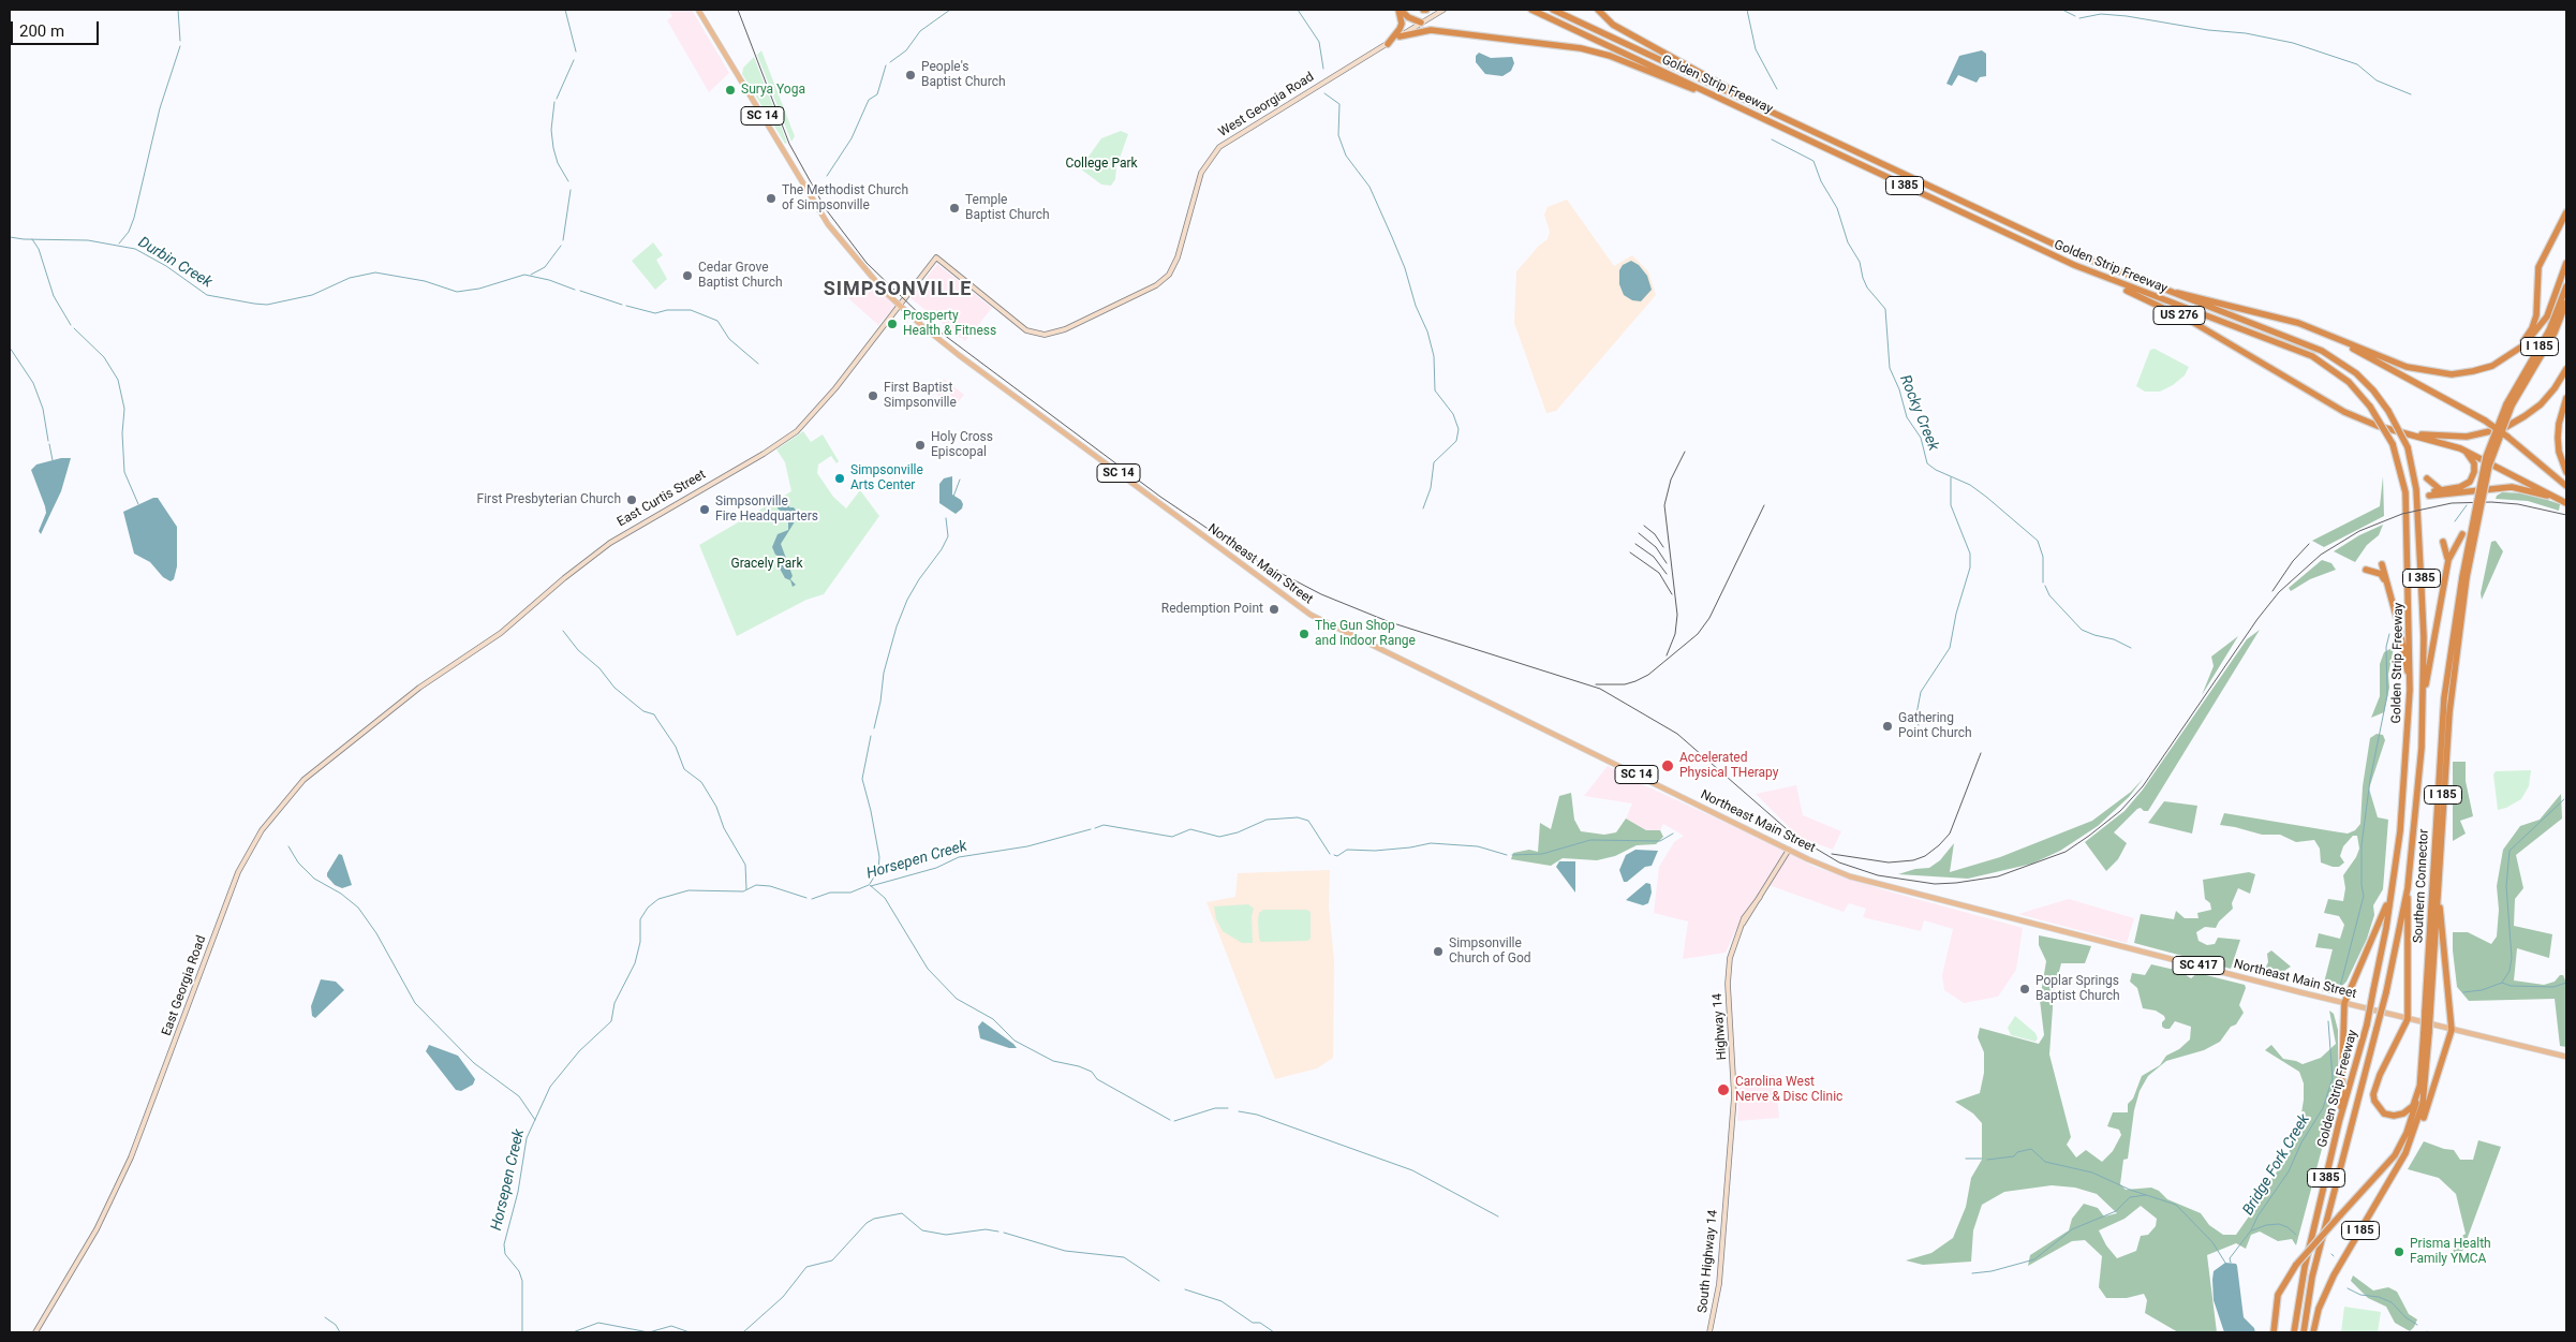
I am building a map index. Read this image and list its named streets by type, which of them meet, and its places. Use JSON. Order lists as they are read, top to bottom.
{
  "streets": {
    "highway": [
      "Golden Strip Freeway",
      "I 385",
      "US 276",
      "I 185",
      "Southern Connector"
    ],
    "main road": [
      "West Georgia Road",
      "SC 14",
      "East Curtis Street",
      "Northeast Main Street",
      "SC 417",
      "East Georgia Road",
      "Highway 14",
      "South Highway 14"
    ]
  },
  "crossings": [
    ["Golden Strip Freeway", "US 276"],
    ["West Georgia Road", "East Curtis Street"],
    ["SC 14", "East Curtis Street"],
    ["SC 14", "Northeast Main Street"],
    ["East Curtis Street", "Northeast Main Street"],
    ["East Curtis Street", "East Georgia Road"],
    ["Northeast Main Street", "Highway 14"],
    ["Highway 14", "South Highway 14"]
  ],
  "districts": ["SIMPSONVILLE"],
  "water": [
    "Durbin Creek",
    "Rocky Creek",
    "Horsepen Creek",
    "Bridge Fork Creek"
  ],
  "parks": ["College Park", "Gracely Park"],
  "places": [
    "People's Baptist Church",
    "Surya Yoga",
    "The Methodist Church of Simpsonville",
    "Temple Baptist Church",
    "Cedar Grove Baptist Church",
    "Prosperty Health & Fitness",
    "First Baptist Simpsonville",
    "Holy Cross Episcopal",
    "Simpsonville Arts Center",
    "First Presbyterian Church",
    "Simpsonville Fire Headquarters",
    "Redemption Point",
    "The Gun Shop and Indoor Range",
    "Gathering Point Church",
    "Accelerated Physical THerapy",
    "Simpsonville Church of God",
    "Poplar Springs Baptist Church",
    "Carolina West Nerve & Disc Clinic",
    "Prisma Health Family YMCA"
  ],
  "scale_bar": "200 m"
}
